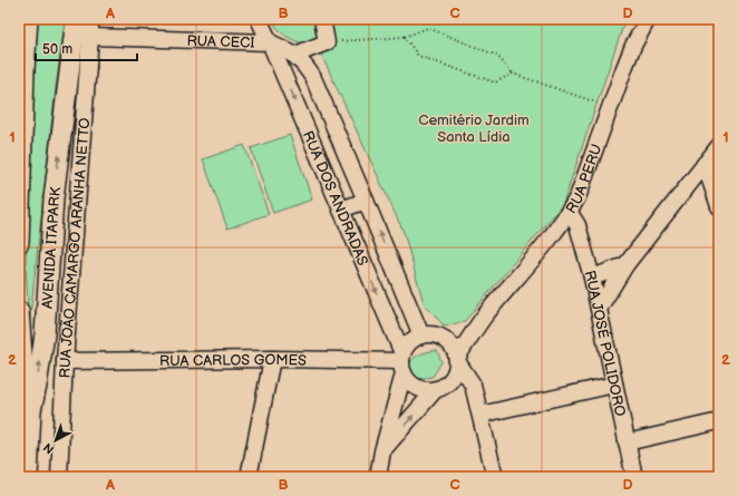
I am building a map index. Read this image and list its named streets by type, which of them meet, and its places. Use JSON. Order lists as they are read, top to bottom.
{
  "streets": {
    "main road": ["AVENIDA ITAPARK"],
    "street": [
      "RUA CECI",
      "RUA PERU",
      "RUA DOS ANDRADAS",
      "RUA JOÃO CAMARGO ARANHA NETTO",
      "RUA JOSÉ POLIDORO",
      "RUA CARLOS GOMES"
    ]
  },
  "crossings": [
    ["RUA CECI", "RUA DOS ANDRADAS"],
    ["RUA CECI", "RUA JOÃO CAMARGO ARANHA NETTO"],
    ["RUA PERU", "RUA DOS ANDRADAS"],
    ["RUA PERU", "RUA JOSÉ POLIDORO"],
    ["RUA PERU", "RUA CARLOS GOMES"],
    ["RUA DOS ANDRADAS", "RUA CARLOS GOMES"],
    ["RUA JOÃO CAMARGO ARANHA NETTO", "RUA CARLOS GOMES"]
  ],
  "parks": ["Cemitério Jardim Santa Lídia"],
  "scale_bar": "50 m",
  "north": "bottom left",
  "grid": {
    "columns": [
      "A",
      "B",
      "C",
      "D"
    ],
    "rows": ["1", "2"]
  }
}
